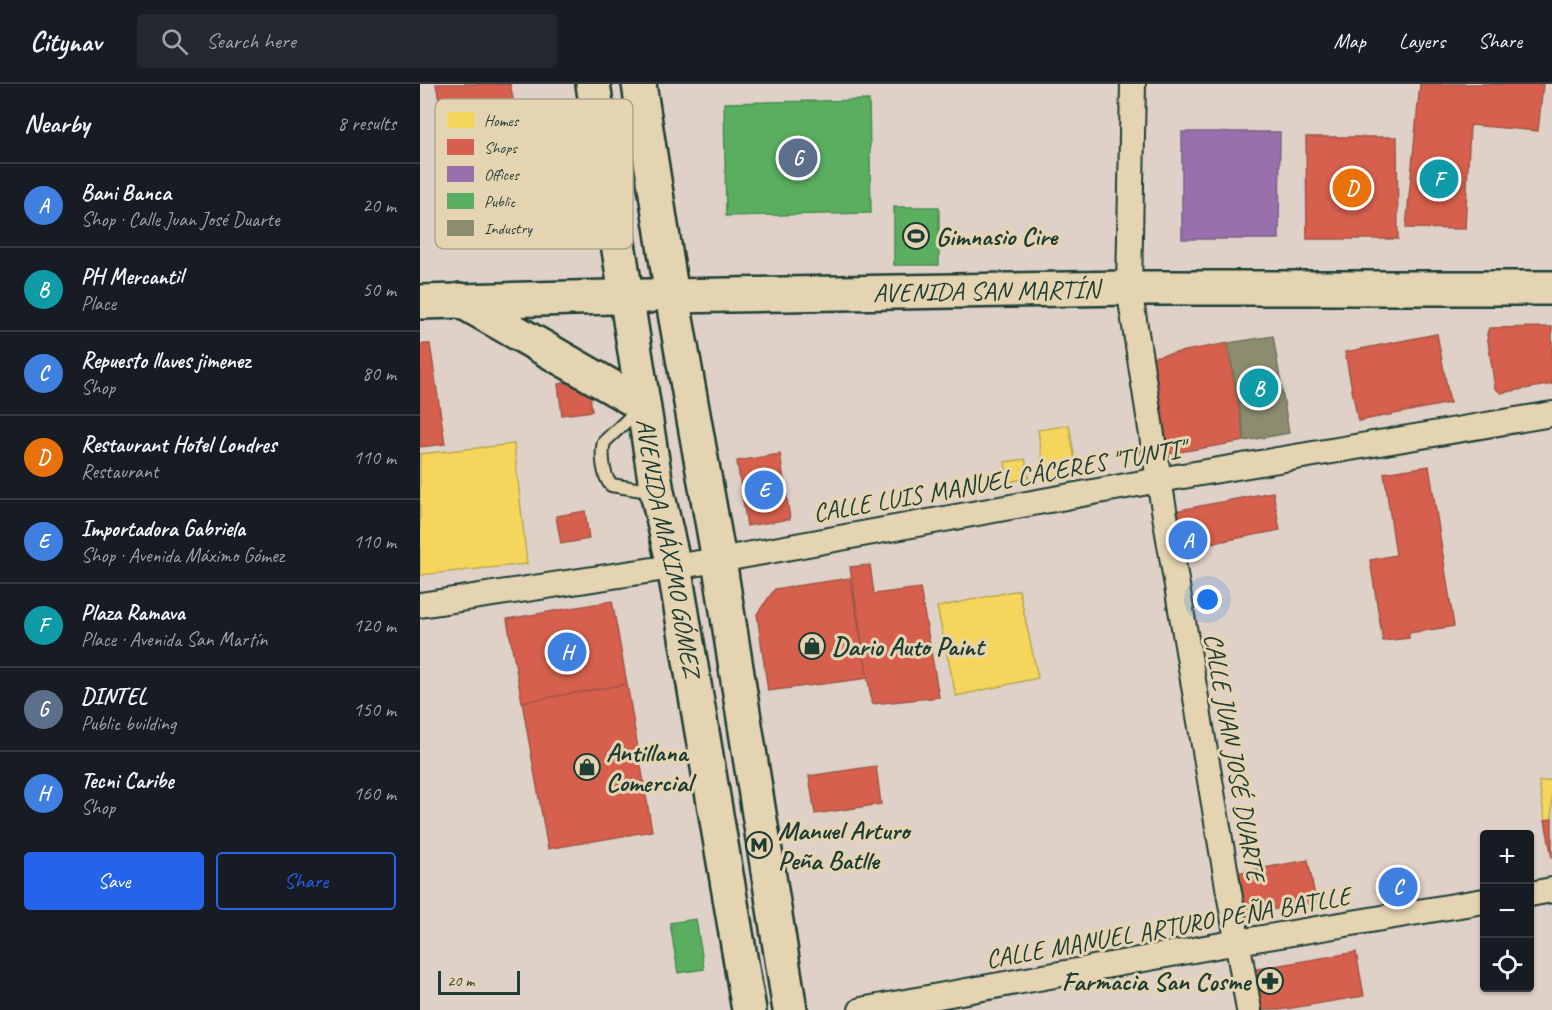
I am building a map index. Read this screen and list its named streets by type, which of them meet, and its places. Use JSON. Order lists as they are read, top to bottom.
{
  "streets": {
    "main road": ["AVENIDA SAN MARTÍN", "AVENIDA MÁXIMO GÓMEZ"],
    "street": ["CALLE LUIS MANUEL CÁCERES \"TUNTI\"", "CALLE JUAN JOSÉ DUARTE", "CALLE MANUEL ARTURO PEÑA BATLLE"]
  },
  "crossings": [
    ["AVENIDA SAN MARTÍN", "AVENIDA MÁXIMO GÓMEZ"],
    ["AVENIDA SAN MARTÍN", "CALLE JUAN JOSÉ DUARTE"],
    ["CALLE LUIS MANUEL CÁCERES \"TUNTI\"", "AVENIDA MÁXIMO GÓMEZ"],
    ["CALLE LUIS MANUEL CÁCERES \"TUNTI\"", "CALLE JUAN JOSÉ DUARTE"],
    ["CALLE JUAN JOSÉ DUARTE", "CALLE MANUEL ARTURO PEÑA BATLLE"]
  ],
  "places": {
    "sports": ["Gimnasio Cire"],
    "shop": ["Dario Auto Paint", "Antillana Comercial"],
    "metro station": ["Manuel Arturo Peña Batlle"],
    "pharmacy": ["Farmacia San Cosme"]
  },
  "legend": [
    "Homes",
    "Shops",
    "Offices",
    "Public",
    "Industry"
  ],
  "scale_bar": "20 m",
  "page": {
    "header": "Citynav",
    "search": "Search here",
    "nav": ["Map", "Layers", "Share"],
    "heading": ["Nearby", "8 results"],
    "pins": [
      "G",
      "F",
      "D",
      "B",
      "E",
      "A",
      "H",
      "C"
    ],
    "list": [
      {
        "mark": "A",
        "name": "Bani Banca",
        "note": "Shop · Calle Juan José Duarte",
        "value": "20 m"
      },
      {
        "mark": "B",
        "name": "PH Mercantil",
        "note": "Place",
        "value": "50 m"
      },
      {
        "mark": "C",
        "name": "Repuesto llaves jimenez",
        "note": "Shop",
        "value": "80 m"
      },
      {
        "mark": "D",
        "name": "Restaurant Hotel Londres",
        "note": "Restaurant",
        "value": "110 m"
      },
      {
        "mark": "E",
        "name": "Importadora Gabriela",
        "note": "Shop · Avenida Máximo Gómez",
        "value": "110 m"
      },
      {
        "mark": "F",
        "name": "Plaza Ramava",
        "note": "Place · Avenida San Martín",
        "value": "120 m"
      },
      {
        "mark": "G",
        "name": "DINTEL",
        "note": "Public building",
        "value": "150 m"
      },
      {
        "mark": "H",
        "name": "Tecni Caribe",
        "note": "Shop",
        "value": "160 m"
      }
    ],
    "map_buttons": ["+", "−"],
    "buttons": ["Save", "Share"],
    "scale": "20 m"
  }
}
